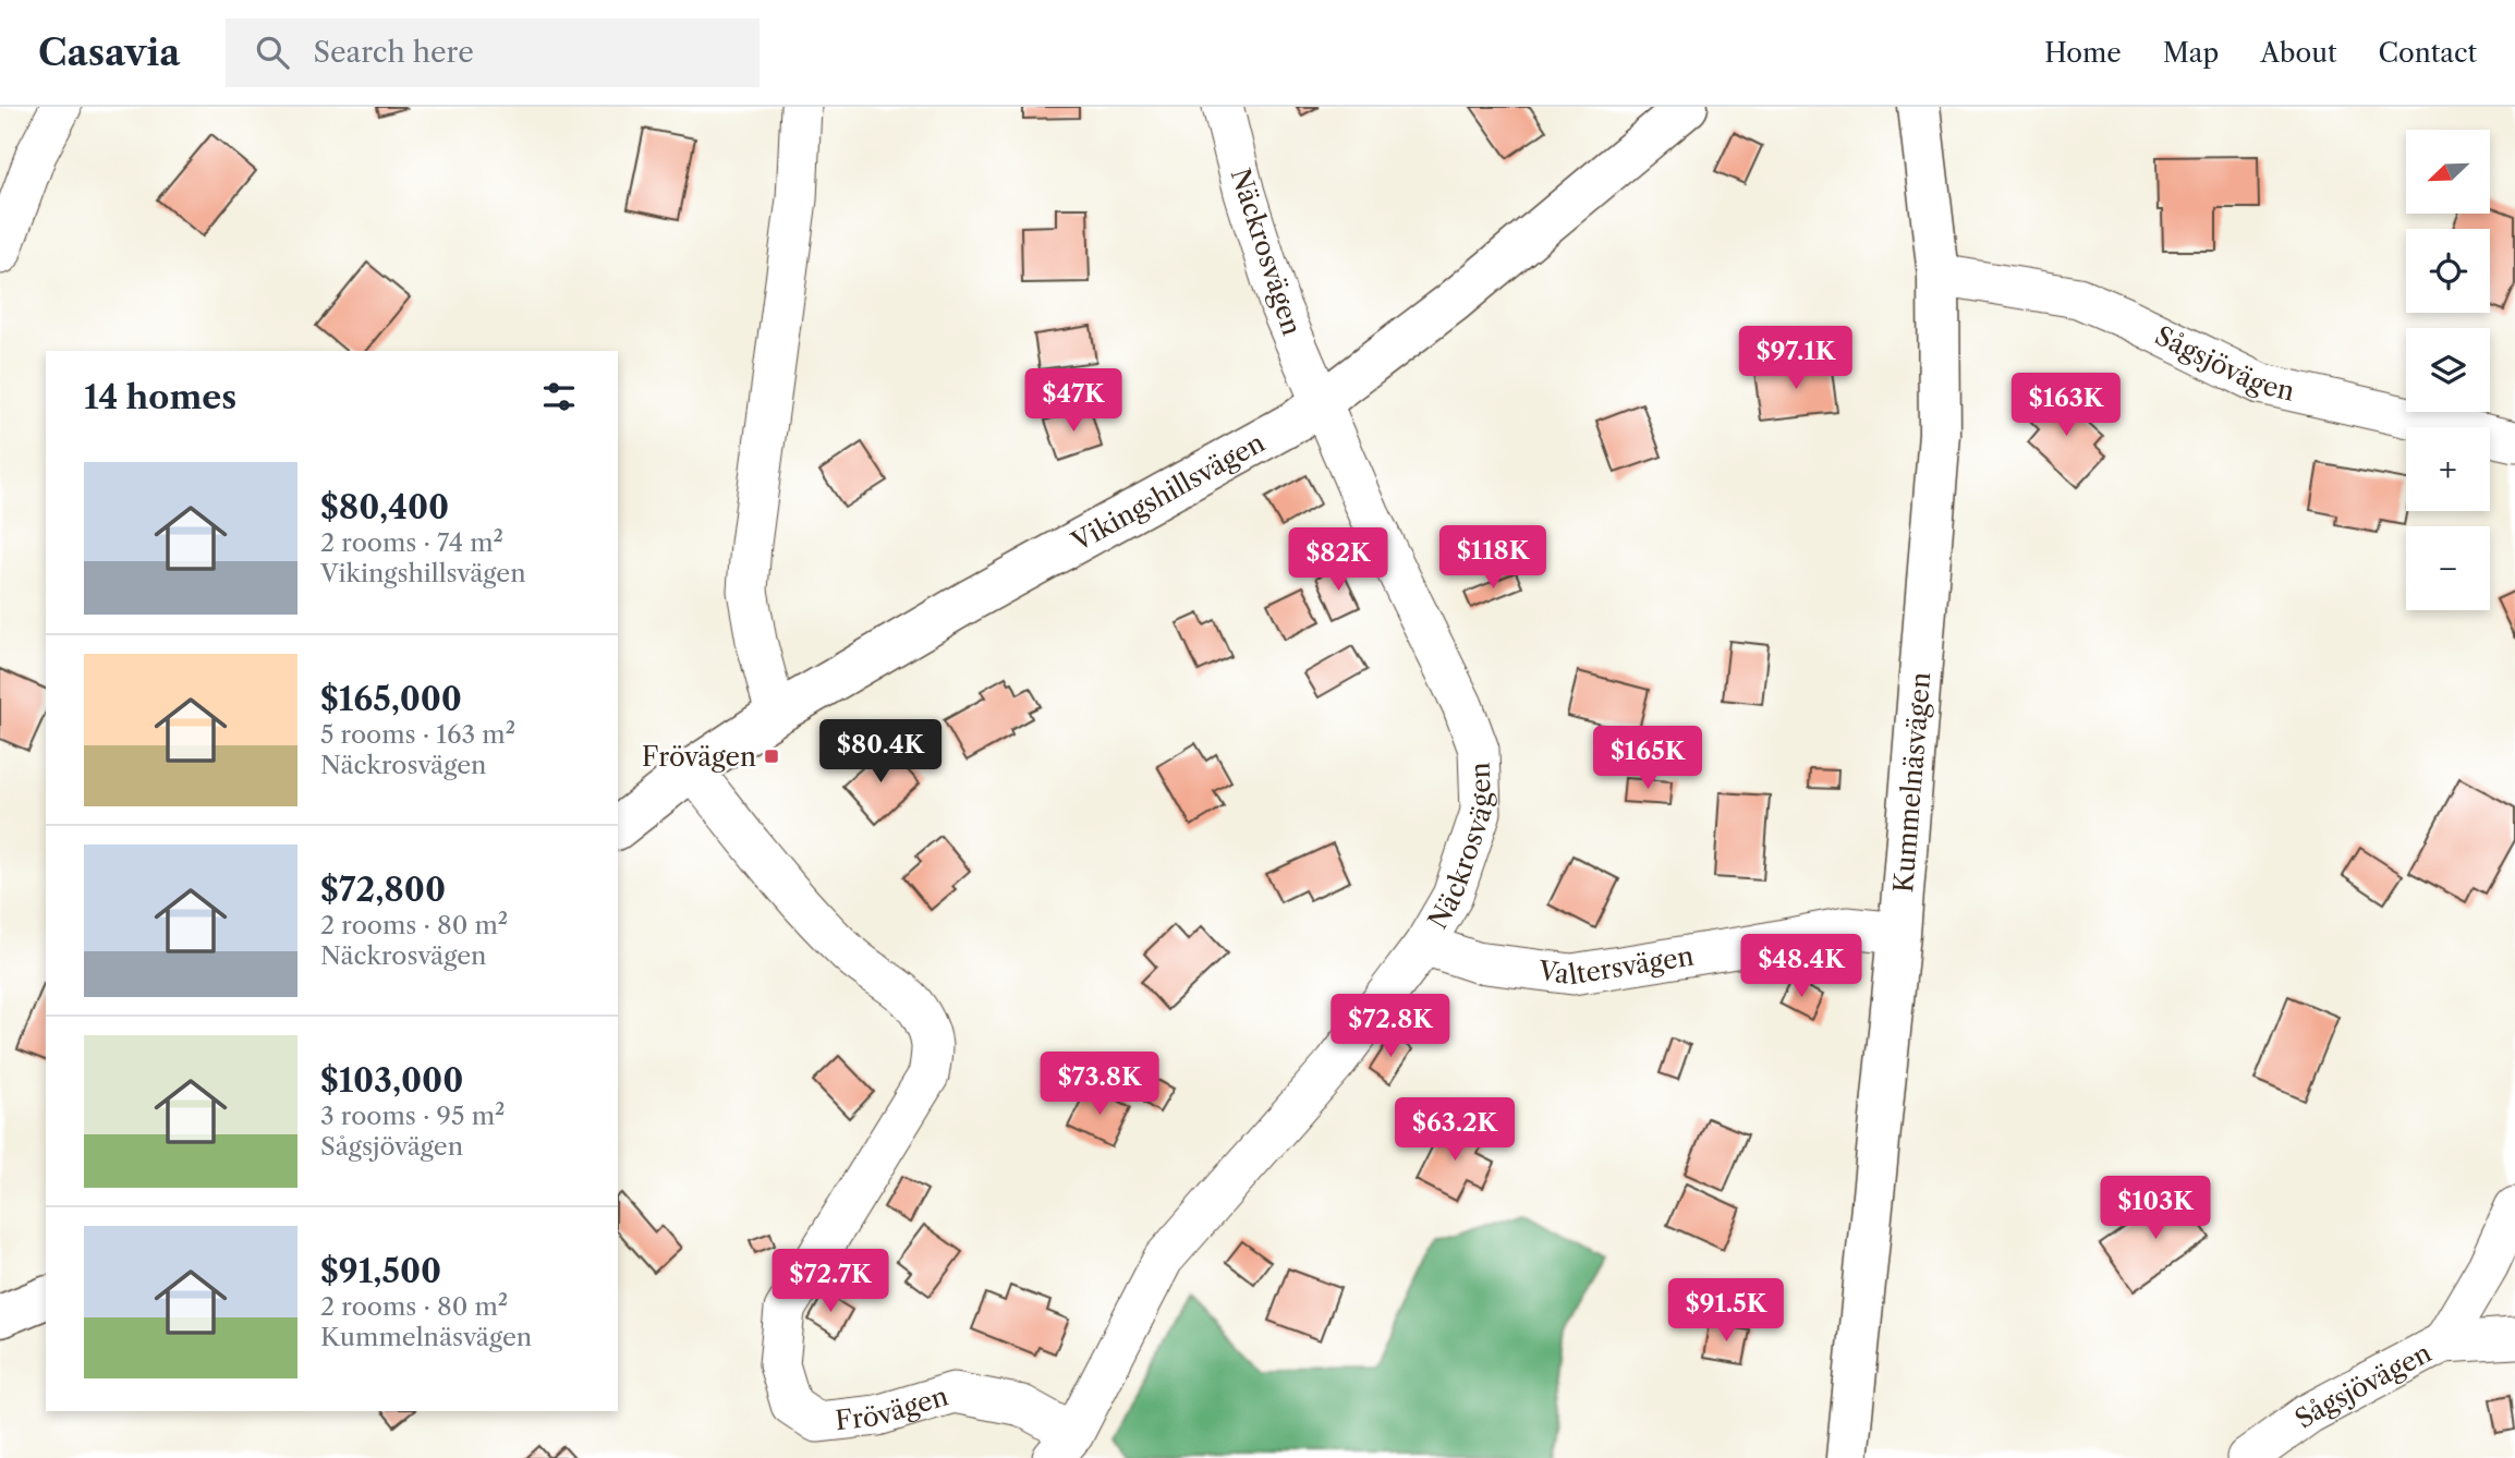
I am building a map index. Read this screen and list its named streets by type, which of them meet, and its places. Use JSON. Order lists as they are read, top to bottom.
{
  "streets": {
    "street": [
      "Näckrosvägen",
      "Sågsjövägen",
      "Vikingshillsvägen",
      "Kummelnäsvägen",
      "Valtersvägen",
      "Frövägen"
    ]
  },
  "crossings": [
    ["Näckrosvägen", "Vikingshillsvägen"],
    ["Näckrosvägen", "Valtersvägen"],
    ["Näckrosvägen", "Frövägen"],
    ["Sågsjövägen", "Kummelnäsvägen"],
    ["Vikingshillsvägen", "Frövägen"],
    ["Kummelnäsvägen", "Valtersvägen"]
  ],
  "places": {
    "transit": ["Frövägen"]
  },
  "north": "bottom left",
  "page": {
    "header": "Casavia",
    "search": "Search here",
    "nav": [
      "Home",
      "Map",
      "About",
      "Contact"
    ],
    "map_buttons": ["+", "−"],
    "price": [
      "$97.1K",
      "$47K",
      "$163K",
      "$118K",
      "$82K",
      "$80.4K",
      "$165K",
      "$48.4K",
      "$72.8K",
      "$73.8K",
      "$63.2K",
      "$103K",
      "$72.7K",
      "$91.5K"
    ],
    "heading": "14 homes",
    "list": [
      {
        "name": "$80,400",
        "note": "2 rooms · 74 m² · Vikingshillsvägen"
      },
      {
        "name": "$165,000",
        "note": "5 rooms · 163 m² · Näckrosvägen"
      },
      {
        "name": "$72,800",
        "note": "2 rooms · 80 m² · Näckrosvägen"
      },
      {
        "name": "$103,000",
        "note": "3 rooms · 95 m² · Sågsjövägen"
      },
      {
        "name": "$91,500",
        "note": "2 rooms · 80 m² · Kummelnäsvägen"
      }
    ]
  }
}
